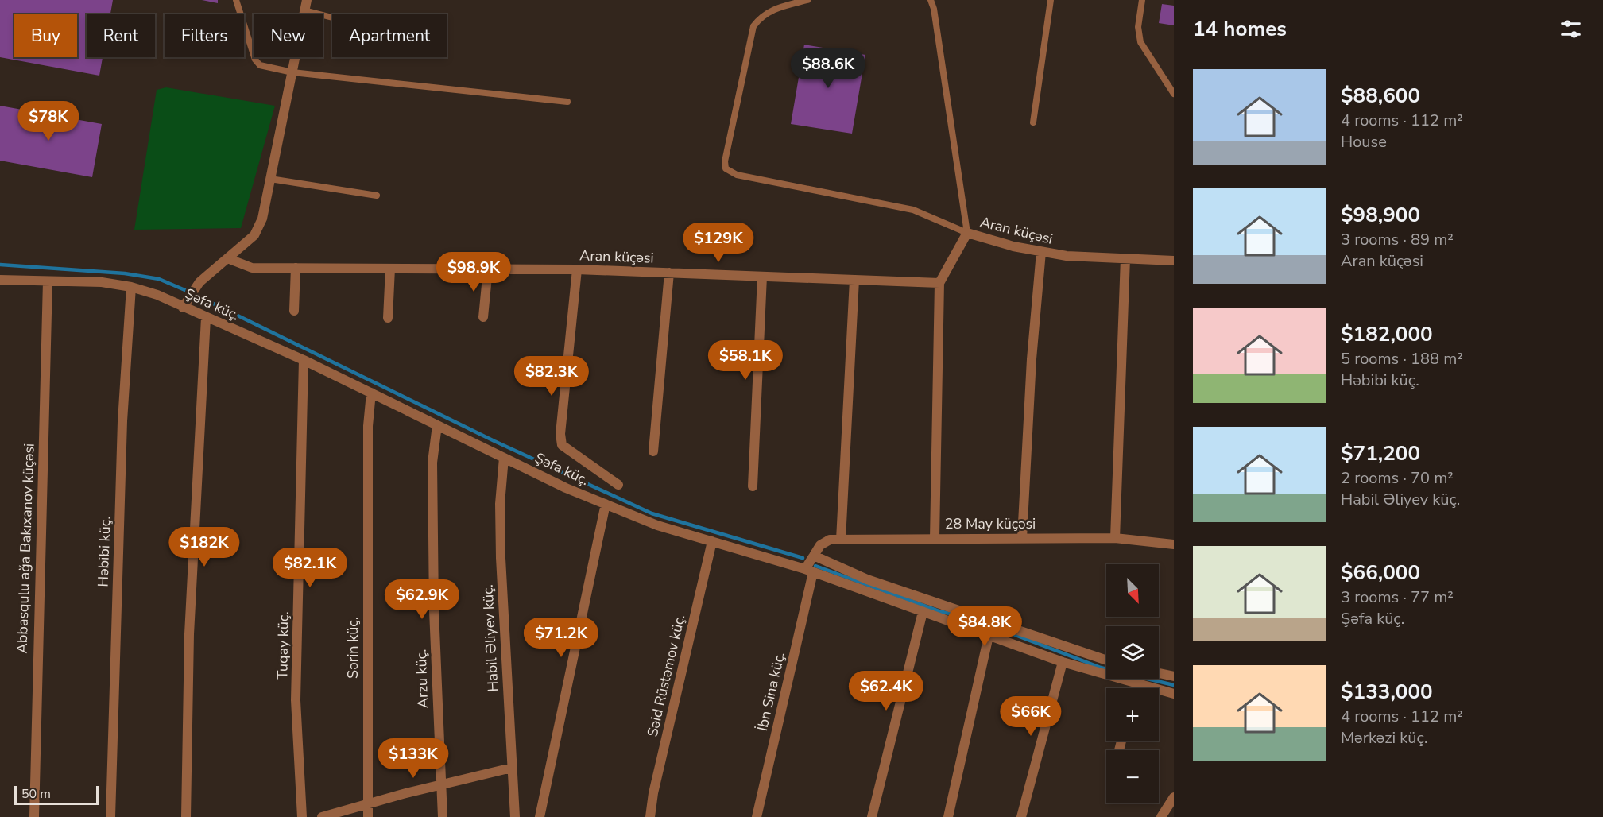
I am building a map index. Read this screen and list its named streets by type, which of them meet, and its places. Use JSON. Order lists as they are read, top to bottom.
{
  "streets": {
    "street": [
      "Aran küçəsi",
      "Şəfa küç.",
      "28 May küçəsi",
      "Abbasqulu ağa Bakıxanov küçəsi",
      "Həbibi küç.",
      "Habil Əliyev küç.",
      "Tuqay küç.",
      "Sərin küç.",
      "Səid Rüstəmov küç.",
      "Arzu küç.",
      "İbn Sina küç."
    ]
  },
  "crossings": [
    ["Şəfa küç.", "Abbasqulu ağa Bakıxanov küçəsi"],
    ["Şəfa küç.", "Həbibi küç."],
    ["Şəfa küç.", "Habil Əliyev küç."],
    ["Şəfa küç.", "Tuqay küç."],
    ["Şəfa küç.", "Sərin küç."],
    ["Şəfa küç.", "Səid Rüstəmov küç."],
    ["Şəfa küç.", "Arzu küç."],
    ["Şəfa küç.", "İbn Sina küç."]
  ],
  "scale_bar": "50 m",
  "north": "bottom right",
  "page": {
    "heading": "14 homes",
    "chip": [
      "Buy",
      "Rent",
      "Filters",
      "New",
      "Apartment"
    ],
    "price": [
      "$88.6K",
      "$78K",
      "$129K",
      "$98.9K",
      "$58.1K",
      "$82.3K",
      "$182K",
      "$82.1K",
      "$62.9K",
      "$84.8K",
      "$71.2K",
      "$62.4K",
      "$66K",
      "$133K"
    ],
    "list": [
      {
        "name": "$88,600",
        "note": "4 rooms · 112 m² · House"
      },
      {
        "name": "$98,900",
        "note": "3 rooms · 89 m² · Aran küçəsi"
      },
      {
        "name": "$182,000",
        "note": "5 rooms · 188 m² · Həbibi küç."
      },
      {
        "name": "$71,200",
        "note": "2 rooms · 70 m² · Habil Əliyev küç."
      },
      {
        "name": "$66,000",
        "note": "3 rooms · 77 m² · Şəfa küç."
      },
      {
        "name": "$133,000",
        "note": "4 rooms · 112 m² · Mərkəzi küç."
      }
    ],
    "map_buttons": ["+", "−"],
    "scale": "50 m"
  }
}
